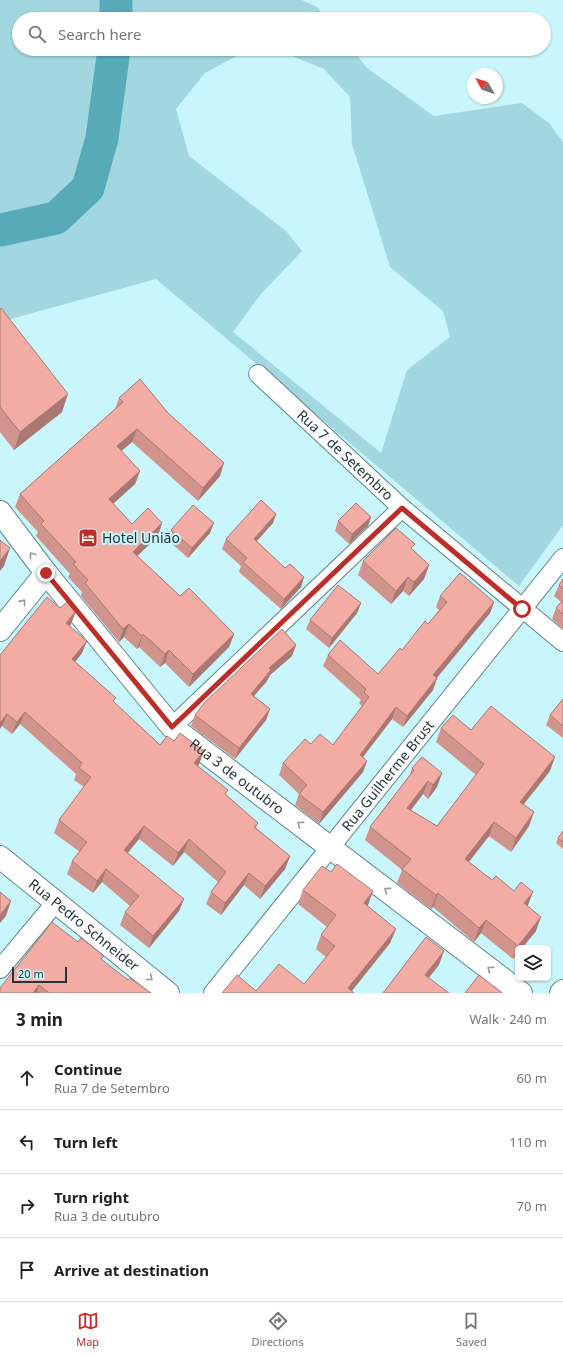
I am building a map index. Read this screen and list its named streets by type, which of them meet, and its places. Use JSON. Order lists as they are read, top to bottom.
{
  "streets": {
    "main road": ["Rua 3 de outubro", "Rua Pedro Schneider"],
    "street": ["Rua 7 de Setembro", "Rua Guilherme Brust"]
  },
  "crossings": [
    ["Rua 7 de Setembro", "Rua Guilherme Brust"],
    ["Rua 3 de outubro", "Rua Guilherme Brust"]
  ],
  "one_way": ["Rua 3 de outubro", "Rua Pedro Schneider"],
  "places": {
    "hotel": ["Hotel União"]
  },
  "scale_bar": "20 m",
  "north": "top left",
  "page": {
    "search": "Search here",
    "scale": "20 m",
    "heading": ["3 min", "Walk · 240 m"],
    "list": [
      ["Continue", "Rua 7 de Setembro", "60 m"],
      ["Turn left", "110 m"],
      ["Turn right", "Rua 3 de outubro", "70 m"],
      "Arrive at destination"
    ],
    "nav": ["Map", "Directions", "Saved"]
  }
}
